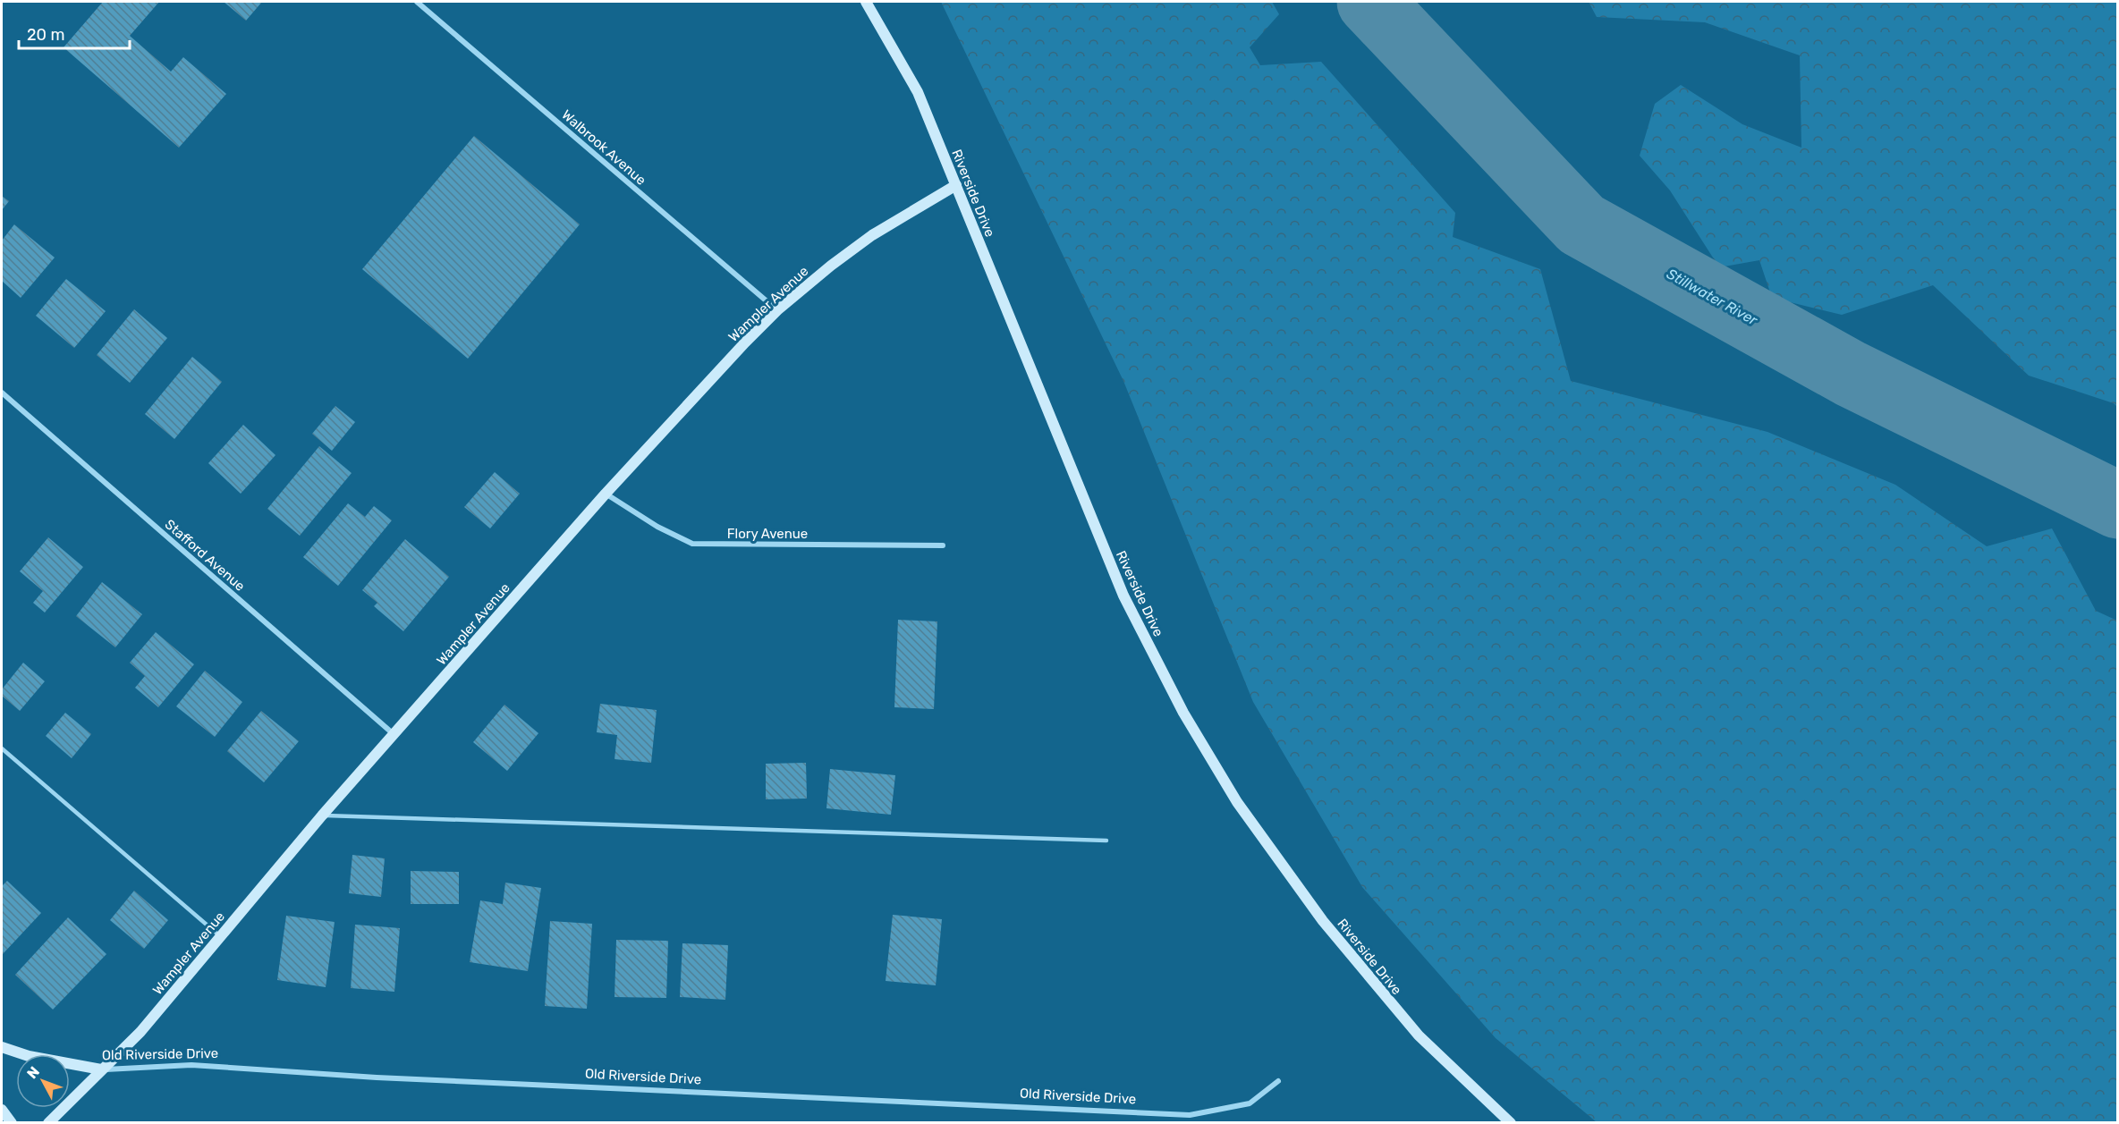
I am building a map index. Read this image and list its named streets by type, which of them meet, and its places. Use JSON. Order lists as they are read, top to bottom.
{
  "streets": {
    "street": [
      "Walbrook Avenue",
      "Riverside Drive",
      "Wampler Avenue",
      "Flory Avenue",
      "Stafford Avenue",
      "Old Riverside Drive"
    ]
  },
  "crossings": [
    ["Walbrook Avenue", "Wampler Avenue"],
    ["Riverside Drive", "Wampler Avenue"],
    ["Wampler Avenue", "Flory Avenue"],
    ["Wampler Avenue", "Stafford Avenue"],
    ["Wampler Avenue", "Old Riverside Drive"]
  ],
  "water": ["Stillwater River"],
  "scale_bar": "20 m",
  "north": "top left"
}
